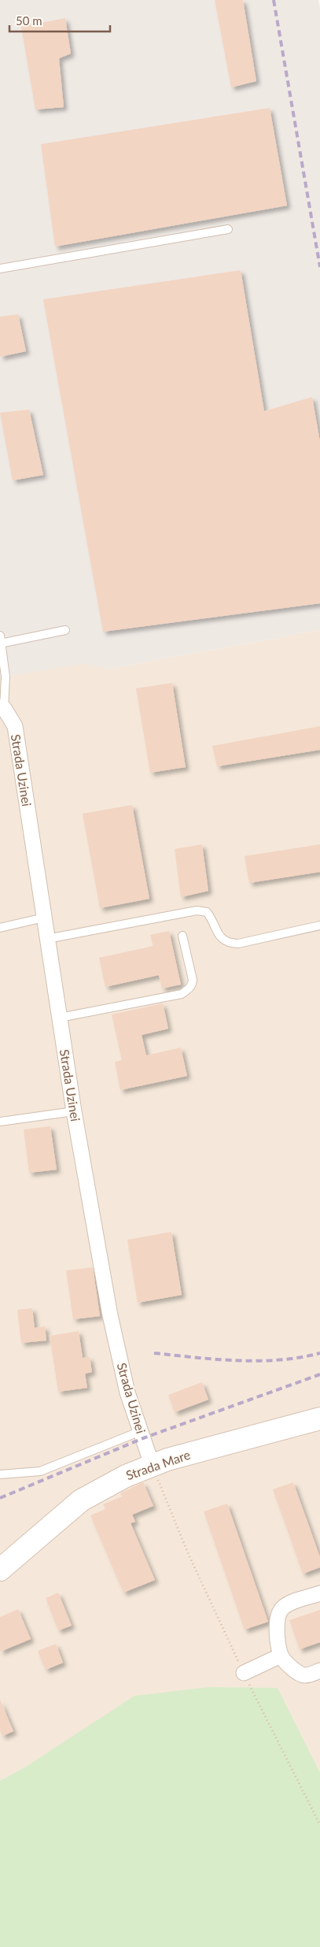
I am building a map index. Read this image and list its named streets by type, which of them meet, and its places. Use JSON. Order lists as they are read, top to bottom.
{
  "streets": {
    "main road": ["Strada Mare"],
    "street": ["Strada Uzinei"]
  },
  "crossings": [
    ["Strada Uzinei", "Strada Mare"]
  ],
  "scale_bar": "50 m"
}
